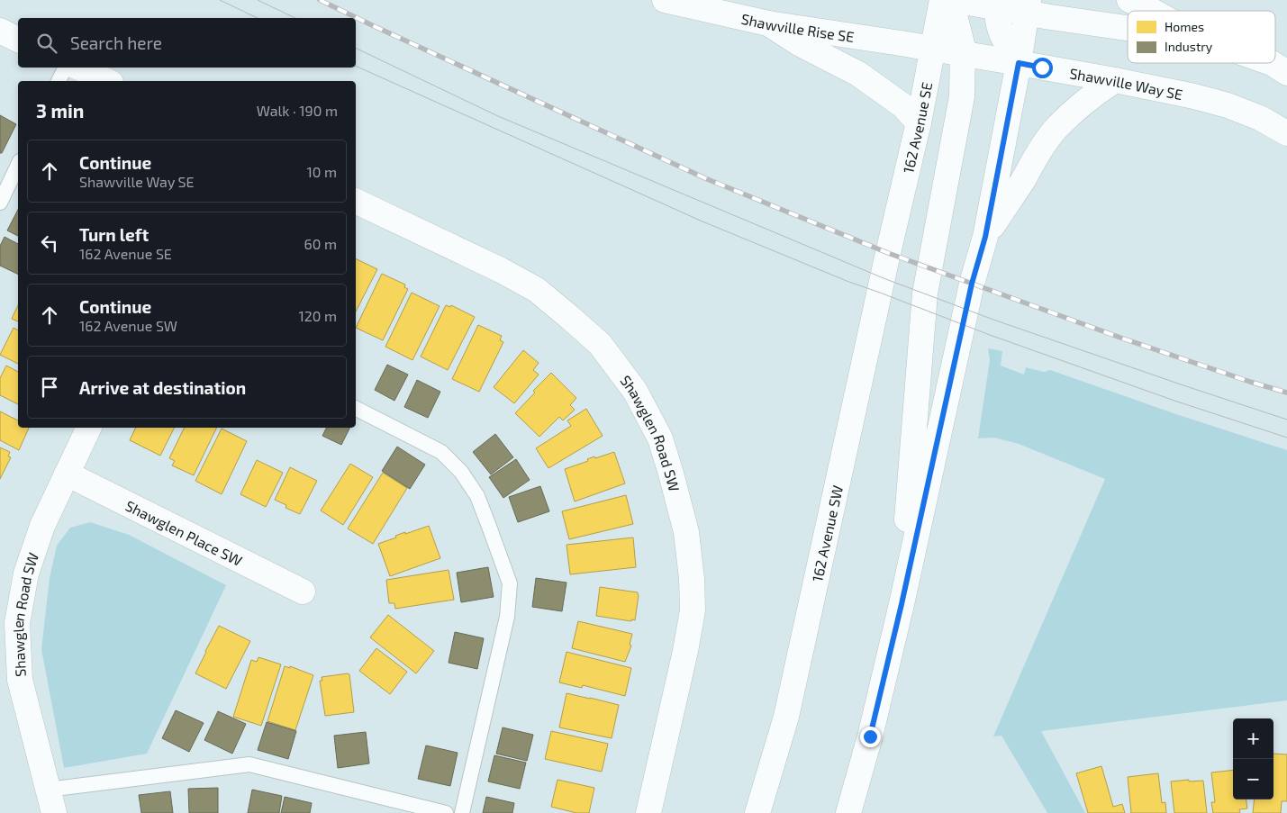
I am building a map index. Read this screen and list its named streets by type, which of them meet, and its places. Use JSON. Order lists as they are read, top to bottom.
{
  "streets": {
    "main road": [
      "Shawville Rise SE",
      "Shawville Way SE",
      "162 Avenue SE",
      "Shawglen Road SW",
      "Shawglen Place SW",
      "162 Avenue SW"
    ]
  },
  "crossings": [
    ["Shawville Rise SE", "Shawville Way SE"],
    ["Shawville Rise SE", "162 Avenue SE"],
    ["Shawville Way SE", "162 Avenue SE"],
    ["162 Avenue SE", "162 Avenue SW"],
    ["Shawglen Road SW", "Shawglen Place SW"]
  ],
  "legend": ["Homes", "Industry"],
  "page": {
    "search": "Search here",
    "heading": ["3 min", "Walk · 190 m"],
    "list": [
      ["Continue", "Shawville Way SE", "10 m"],
      ["Turn left", "162 Avenue SE", "60 m"],
      ["Continue", "162 Avenue SW", "120 m"],
      "Arrive at destination"
    ],
    "map_buttons": ["+", "−"]
  }
}
